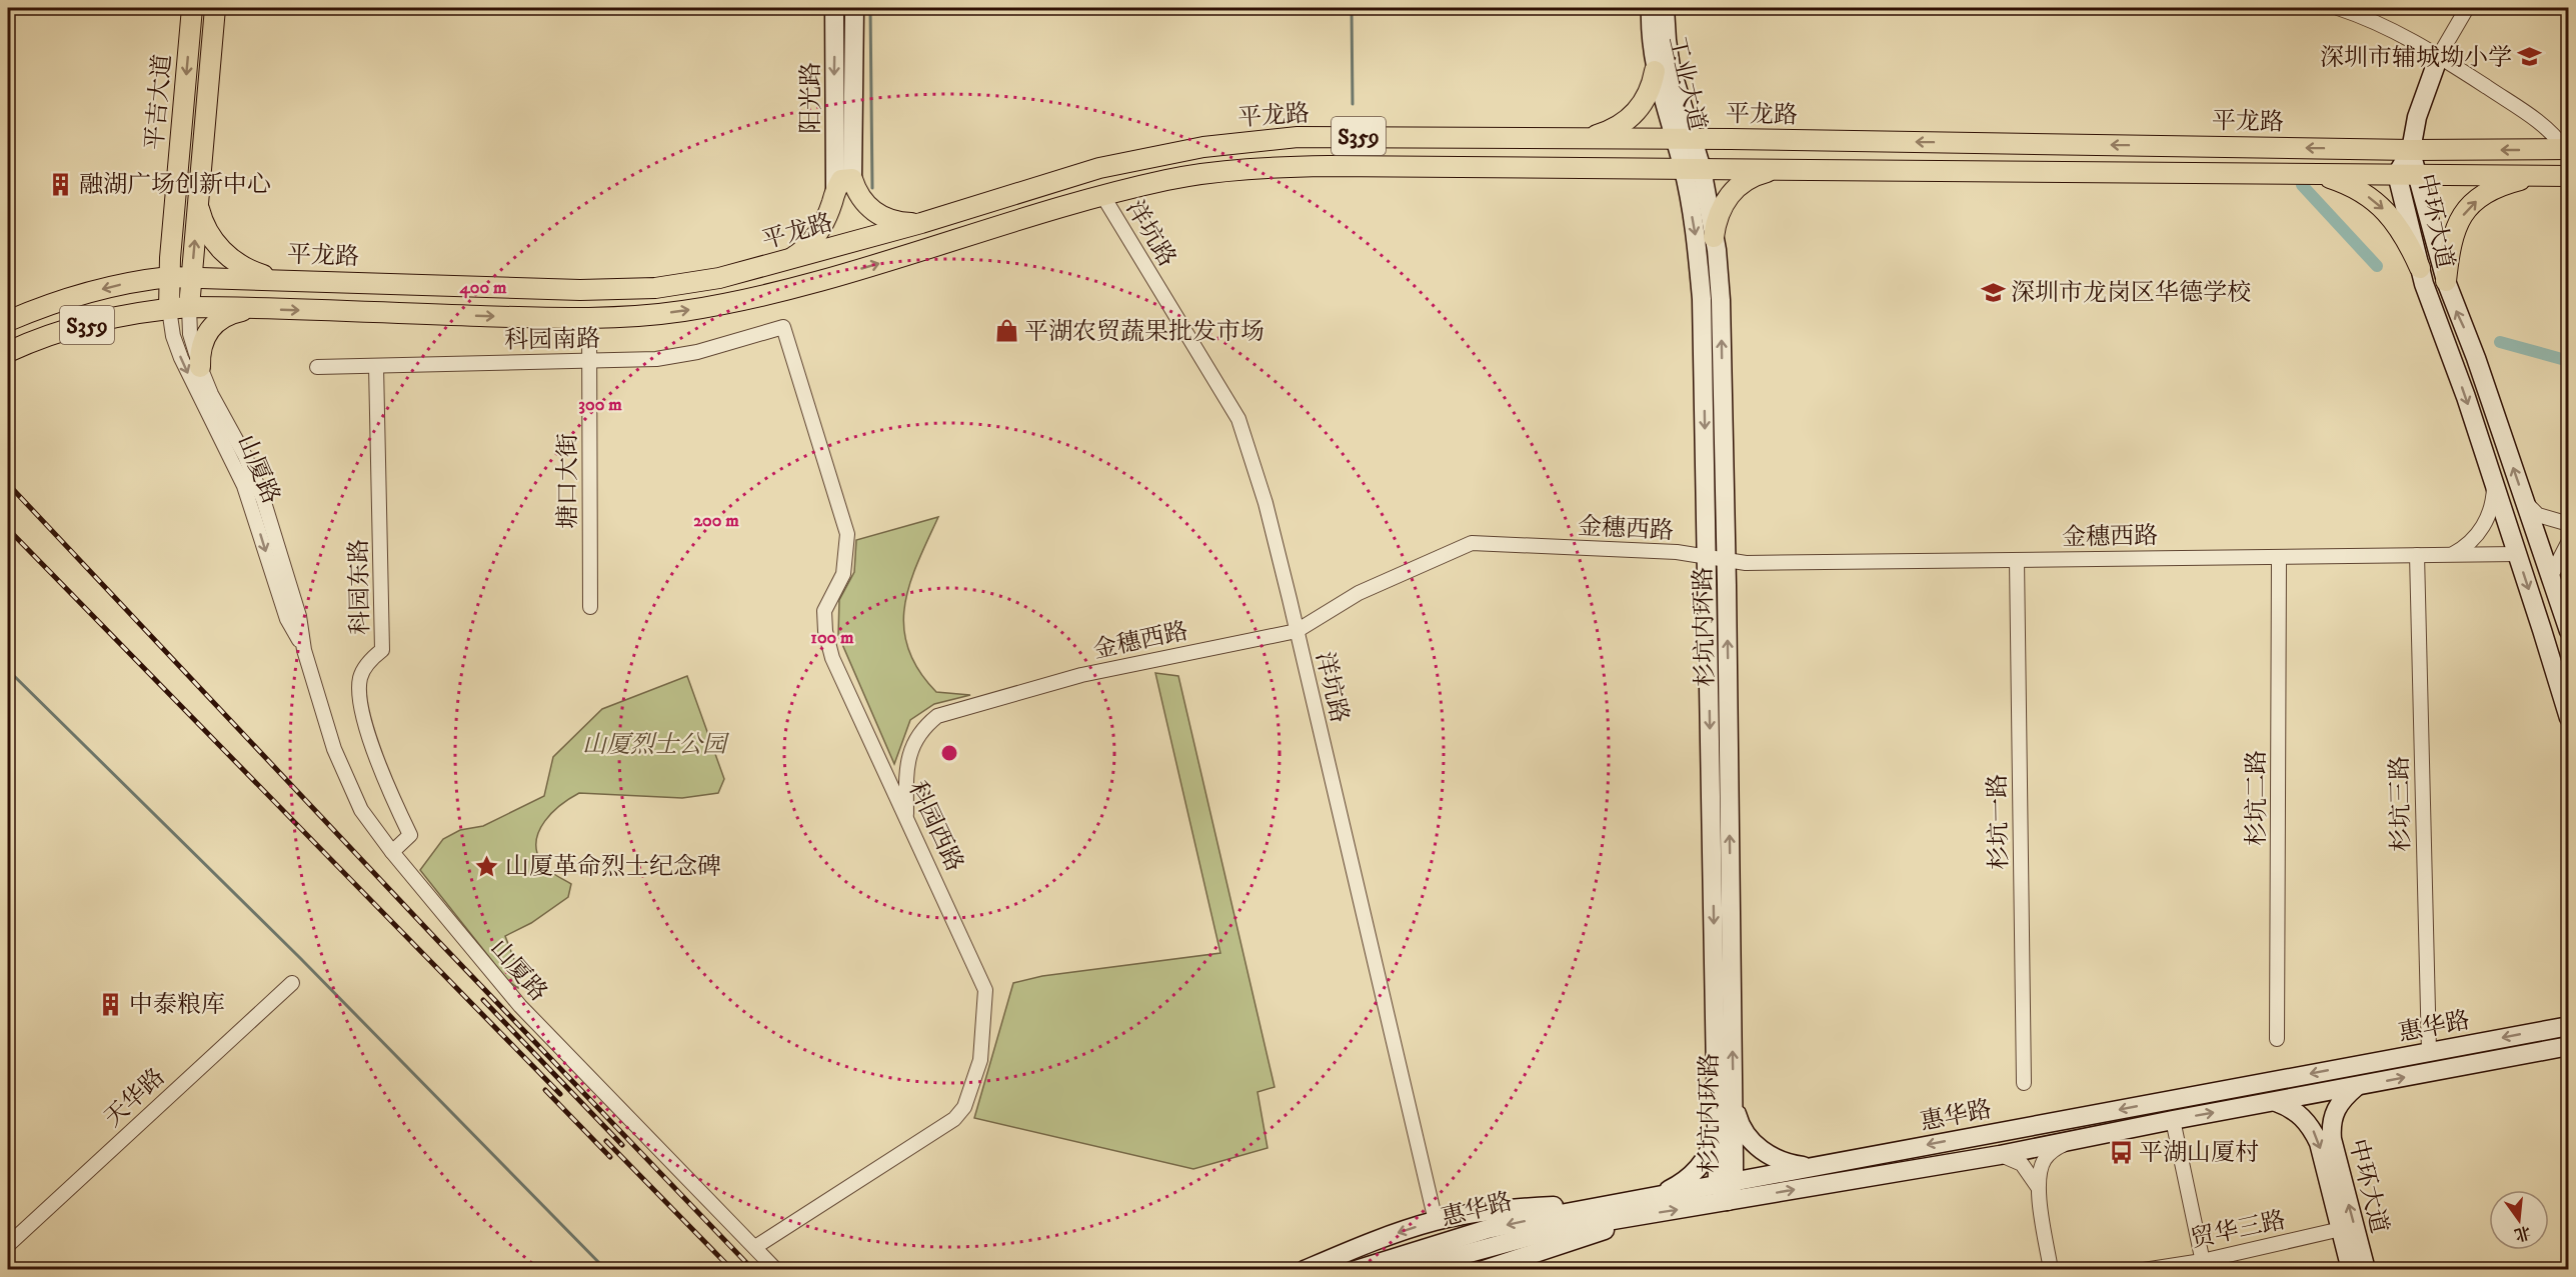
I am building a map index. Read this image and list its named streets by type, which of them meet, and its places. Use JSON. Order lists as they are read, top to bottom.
{
  "streets": {
    "main road": ["平吉大道", "平龙路", "S359"],
    "street": [
      "工业大道",
      "阳光路",
      "中环大道",
      "洋坑路",
      "科园南路",
      "山厦路",
      "塘口大街",
      "金穗西路",
      "科园东路",
      "杉坑内环路",
      "杉坑二路",
      "杉坑三路",
      "杉坑一路",
      "科园西路",
      "惠华路",
      "天华路",
      "贸华三路"
    ]
  },
  "crossings": [
    ["工业大道", "平龙路"],
    ["工业大道", "S359"],
    ["工业大道", "杉坑内环路"],
    ["平吉大道", "平龙路"],
    ["平吉大道", "S359"],
    ["平吉大道", "山厦路"],
    ["平龙路", "中环大道"],
    ["S359", "中环大道"],
    ["S359", "洋坑路"],
    ["S359", "山厦路"],
    ["S359", "塘口大街"],
    ["S359", "杉坑内环路"],
    ["中环大道", "金穗西路"],
    ["中环大道", "惠华路"],
    ["中环大道", "贸华三路"],
    ["洋坑路", "金穗西路"],
    ["科园南路", "塘口大街"],
    ["科园南路", "科园东路"],
    ["科园南路", "科园西路"],
    ["山厦路", "科园东路"],
    ["山厦路", "科园西路"],
    ["金穗西路", "杉坑内环路"],
    ["金穗西路", "杉坑二路"],
    ["金穗西路", "杉坑三路"],
    ["金穗西路", "杉坑一路"],
    ["金穗西路", "科园西路"],
    ["杉坑内环路", "惠华路"],
    ["杉坑三路", "惠华路"]
  ],
  "parks": ["山厦烈士公园"],
  "places": {
    "school or university": ["深圳市辅城坳小学", "深圳市龙岗区华德学校"],
    "building": ["融湖广场创新中心", "中泰粮库"],
    "shop": ["平湖农贸蔬果批发市场"],
    "place": ["山厦革命烈士纪念碑"],
    "bus stop": ["平湖山厦村"]
  },
  "north": "bottom",
  "rings": [
    "400 m",
    "300 m",
    "200 m",
    "100 m"
  ]
}
